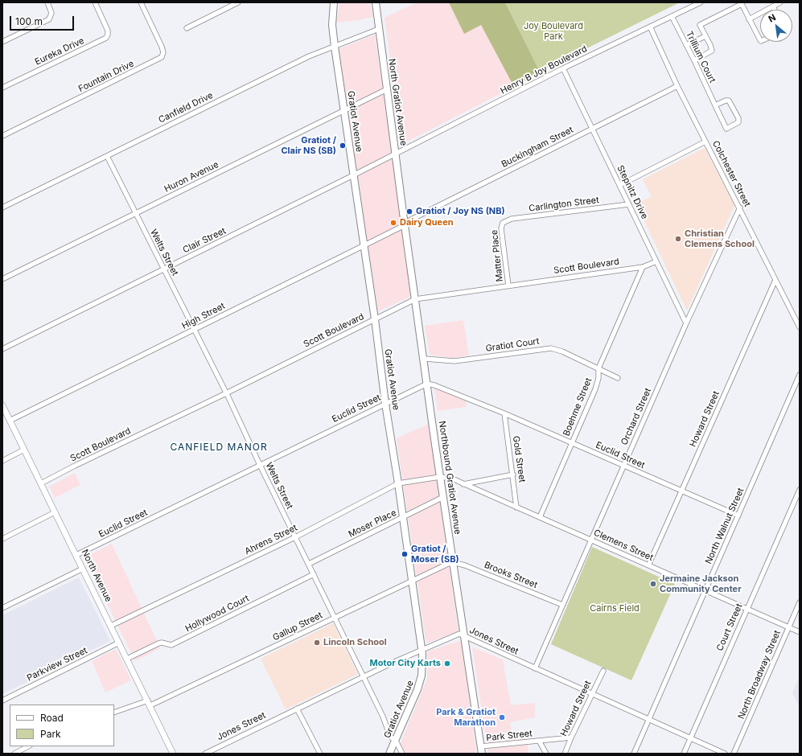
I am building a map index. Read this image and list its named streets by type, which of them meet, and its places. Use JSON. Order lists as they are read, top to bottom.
{
  "streets": {
    "main road": [
      "North Gratiot Avenue",
      "Gratiot Avenue",
      "Northbound Gratiot Avenue",
      "North Avenue"
    ],
    "street": [
      "Eureka Drive",
      "Trillium Court",
      "Henry B Joy Boulevard",
      "Fountain Drive",
      "Canfield Drive",
      "Buckingham Street",
      "Colchester Street",
      "Huron Avenue",
      "Stepnitz Drive",
      "Carlington Street",
      "Clair Street",
      "Welts Street",
      "Matter Place",
      "Scott Boulevard",
      "High Street",
      "Gratiot Court",
      "Boehme Street",
      "Euclid Street",
      "Orchard Street",
      "Howard Street",
      "Gold Street",
      "Moser Place",
      "North Walnut Street",
      "Ahrens Street",
      "Clemens Street",
      "Brooks Street",
      "Hollywood Court",
      "Gallup Street",
      "Court Street",
      "Jones Street",
      "Parkview Street",
      "North Broadway Street",
      "Park Street"
    ]
  },
  "crossings": [
    ["Trillium Court", "Henry B Joy Boulevard"],
    ["Henry B Joy Boulevard", "North Gratiot Avenue"],
    ["Henry B Joy Boulevard", "Colchester Street"],
    ["Henry B Joy Boulevard", "Stepnitz Drive"],
    ["Henry B Joy Boulevard", "Clair Street"],
    ["North Gratiot Avenue", "Canfield Drive"],
    ["North Gratiot Avenue", "Huron Avenue"],
    ["North Gratiot Avenue", "Clair Street"],
    ["North Gratiot Avenue", "Northbound Gratiot Avenue"],
    ["Canfield Drive", "Gratiot Avenue"],
    ["Canfield Drive", "Welts Street"],
    ["Gratiot Avenue", "Huron Avenue"],
    ["Gratiot Avenue", "Clair Street"],
    ["Gratiot Avenue", "Welts Street"],
    ["Gratiot Avenue", "Scott Boulevard"],
    ["Gratiot Avenue", "High Street"],
    ["Gratiot Avenue", "Euclid Street"],
    ["Gratiot Avenue", "Moser Place"],
    ["Gratiot Avenue", "Ahrens Street"],
    ["Gratiot Avenue", "Gallup Street"],
    ["Gratiot Avenue", "Jones Street"],
    ["Buckingham Street", "Colchester Street"],
    ["Buckingham Street", "Stepnitz Drive"],
    ["Buckingham Street", "High Street"],
    ["Buckingham Street", "Northbound Gratiot Avenue"],
    ["Colchester Street", "Orchard Street"],
    ["Colchester Street", "Howard Street"],
    ["Huron Avenue", "Welts Street"],
    ["Stepnitz Drive", "Carlington Street"],
    ["Stepnitz Drive", "Scott Boulevard"],
    ["Stepnitz Drive", "Orchard Street"],
    ["Carlington Street", "Matter Place"],
    ["Clair Street", "Welts Street"],
    ["Welts Street", "Scott Boulevard"],
    ["Welts Street", "High Street"],
    ["Welts Street", "Euclid Street"],
    ["Welts Street", "Moser Place"],
    ["Welts Street", "Ahrens Street"],
    ["Welts Street", "Hollywood Court"],
    ["Welts Street", "Gallup Street"],
    ["Welts Street", "Jones Street"],
    ["Matter Place", "Scott Boulevard"],
    ["Scott Boulevard", "Boehme Street"],
    ["Scott Boulevard", "Northbound Gratiot Avenue"],
    ["Scott Boulevard", "North Avenue"],
    ["High Street", "Northbound Gratiot Avenue"],
    ["High Street", "North Avenue"],
    ["Gratiot Court", "Boehme Street"],
    ["Gratiot Court", "Northbound Gratiot Avenue"],
    ["Boehme Street", "Euclid Street"],
    ["Boehme Street", "Clemens Street"],
    ["Euclid Street", "Orchard Street"],
    ["Euclid Street", "Howard Street"],
    ["Euclid Street", "Gold Street"],
    ["Euclid Street", "Northbound Gratiot Avenue"],
    ["Euclid Street", "North Walnut Street"],
    ["Euclid Street", "North Avenue"],
    ["Orchard Street", "Clemens Street"],
    ["Orchard Street", "Brooks Street"],
    ["Orchard Street", "Jones Street"],
    ["Howard Street", "Clemens Street"],
    ["Howard Street", "Jones Street"],
    ["Howard Street", "Park Street"],
    ["Gold Street", "Clemens Street"],
    ["Northbound Gratiot Avenue", "Moser Place"],
    ["Northbound Gratiot Avenue", "Ahrens Street"],
    ["Northbound Gratiot Avenue", "Clemens Street"],
    ["Northbound Gratiot Avenue", "Brooks Street"],
    ["Northbound Gratiot Avenue", "Gallup Street"],
    ["Northbound Gratiot Avenue", "Jones Street"],
    ["Northbound Gratiot Avenue", "Park Street"],
    ["North Walnut Street", "Clemens Street"],
    ["North Walnut Street", "Jones Street"],
    ["Ahrens Street", "Clemens Street"],
    ["Ahrens Street", "North Avenue"],
    ["Clemens Street", "Court Street"],
    ["Clemens Street", "North Broadway Street"],
    ["Brooks Street", "Gallup Street"],
    ["North Avenue", "Hollywood Court"],
    ["North Avenue", "Gallup Street"],
    ["North Avenue", "Parkview Street"],
    ["Court Street", "Jones Street"]
  ],
  "districts": ["CANFIELD MANOR"],
  "parks": ["Joy Boulevard Park", "Cairns Field"],
  "places": [
    "Gratiot / Clair NS (SB)",
    "Gratiot / Joy NS (NB)",
    "Dairy Queen",
    "Christian Clemens School",
    "Gratiot / Moser (SB)",
    "Jermaine Jackson Community Center",
    "Lincoln School",
    "Motor City Karts",
    "Park & Gratiot Marathon"
  ],
  "legend": ["Road", "Park"],
  "scale_bar": "100 m",
  "north": "top left"
}
